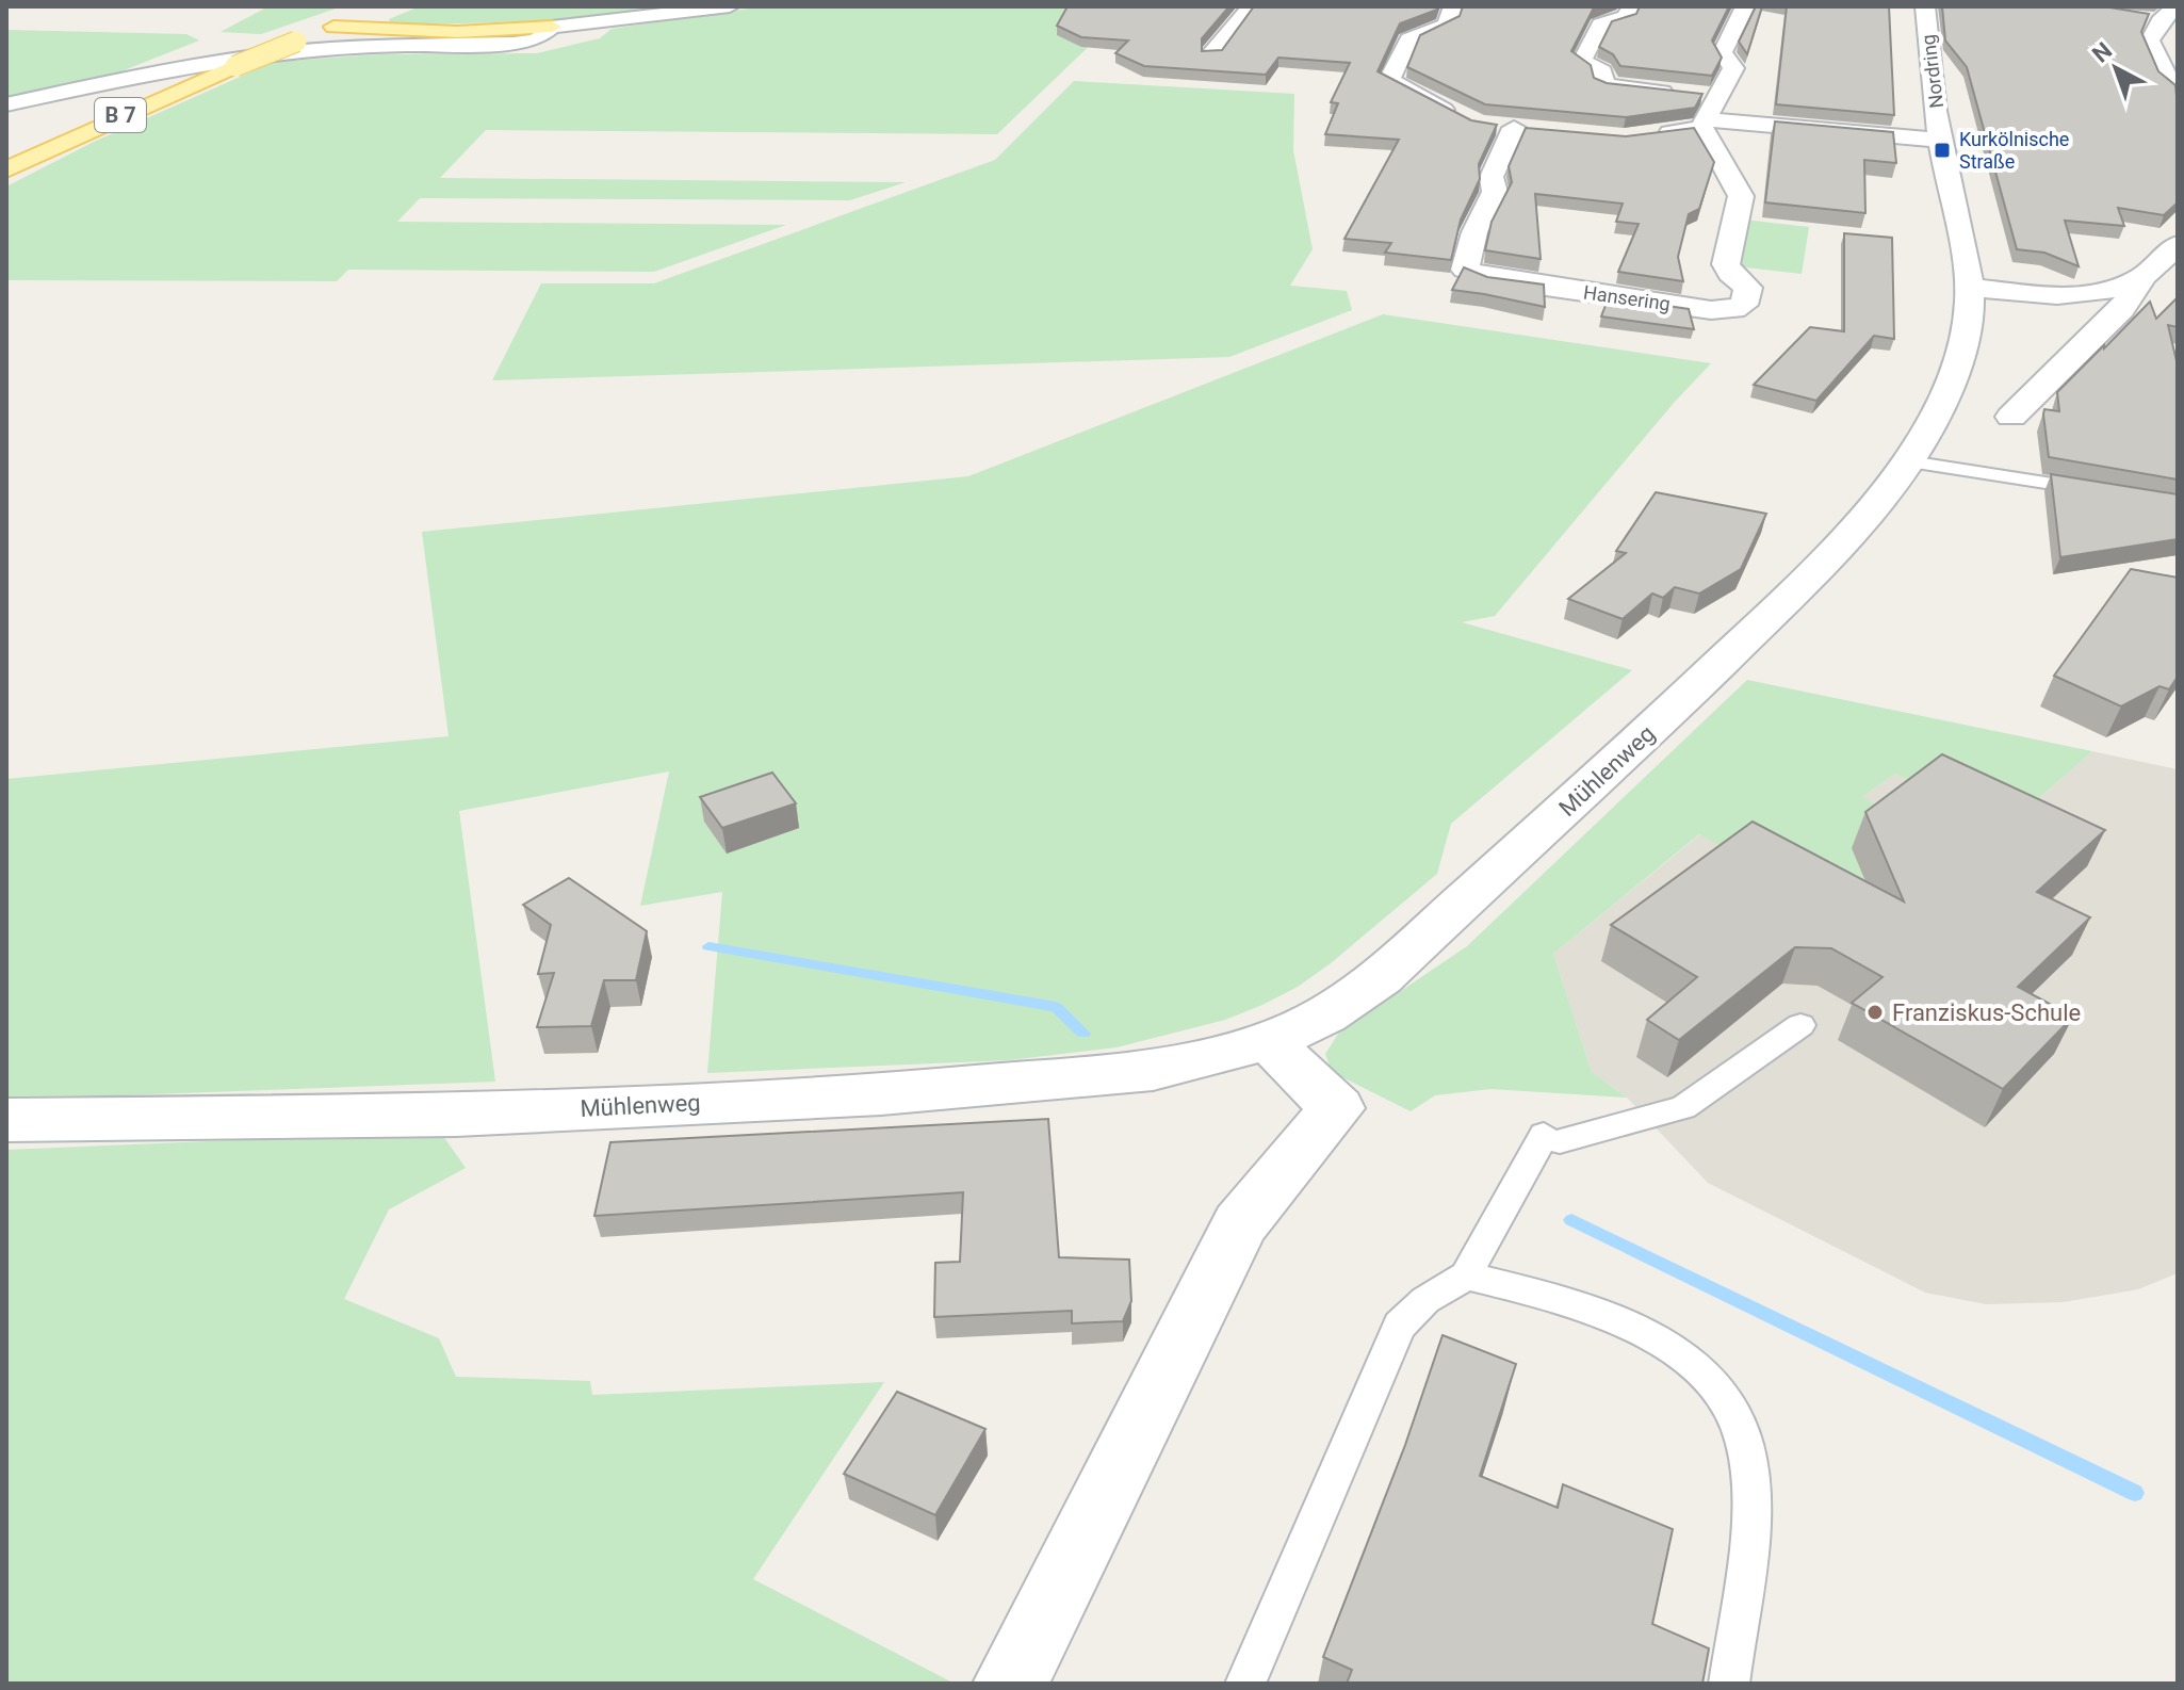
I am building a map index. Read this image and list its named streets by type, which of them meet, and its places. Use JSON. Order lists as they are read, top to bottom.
{
  "streets": {
    "main road": ["B 7"],
    "street": ["Nordring", "Hansering", "Mühlenweg"]
  },
  "crossings": [
    ["Nordring", "Mühlenweg"]
  ],
  "places": {
    "transit": ["Kurkölnische Straße"],
    "other": ["Franziskus-Schule"]
  },
  "north": "top left"
}
